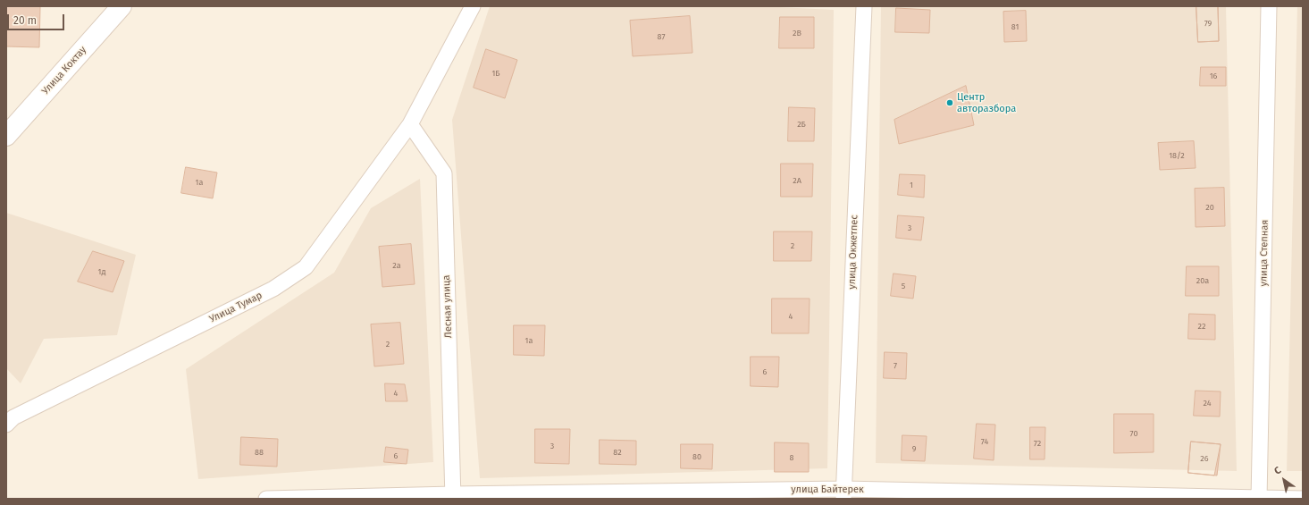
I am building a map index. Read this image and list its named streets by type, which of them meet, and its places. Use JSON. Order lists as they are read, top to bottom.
{
  "streets": {
    "street": [
      "Улица Коктау",
      "улица Окжетпес",
      "улица Степная",
      "Лесная улица",
      "Улица Тумар",
      "улица Байтерек"
    ]
  },
  "crossings": [
    ["улица Окжетпес", "улица Байтерек"],
    ["улица Степная", "улица Байтерек"],
    ["Лесная улица", "Улица Тумар"],
    ["Лесная улица", "улица Байтерек"]
  ],
  "places": ["Центр авторазбора"],
  "house_numbers": [
    "79",
    "81",
    "2В",
    "87",
    "1Б",
    "16",
    "2Б",
    "18/2",
    "2А",
    "1а",
    "1",
    "20",
    "3",
    "2",
    "2а",
    "1д",
    "20а",
    "5",
    "4",
    "22",
    "1а",
    "2",
    "7",
    "6",
    "4",
    "24",
    "70",
    "74",
    "72",
    "3",
    "9",
    "88",
    "82",
    "6",
    "80",
    "8",
    "26"
  ],
  "scale_bar": "20 m",
  "north": "top left"
}
